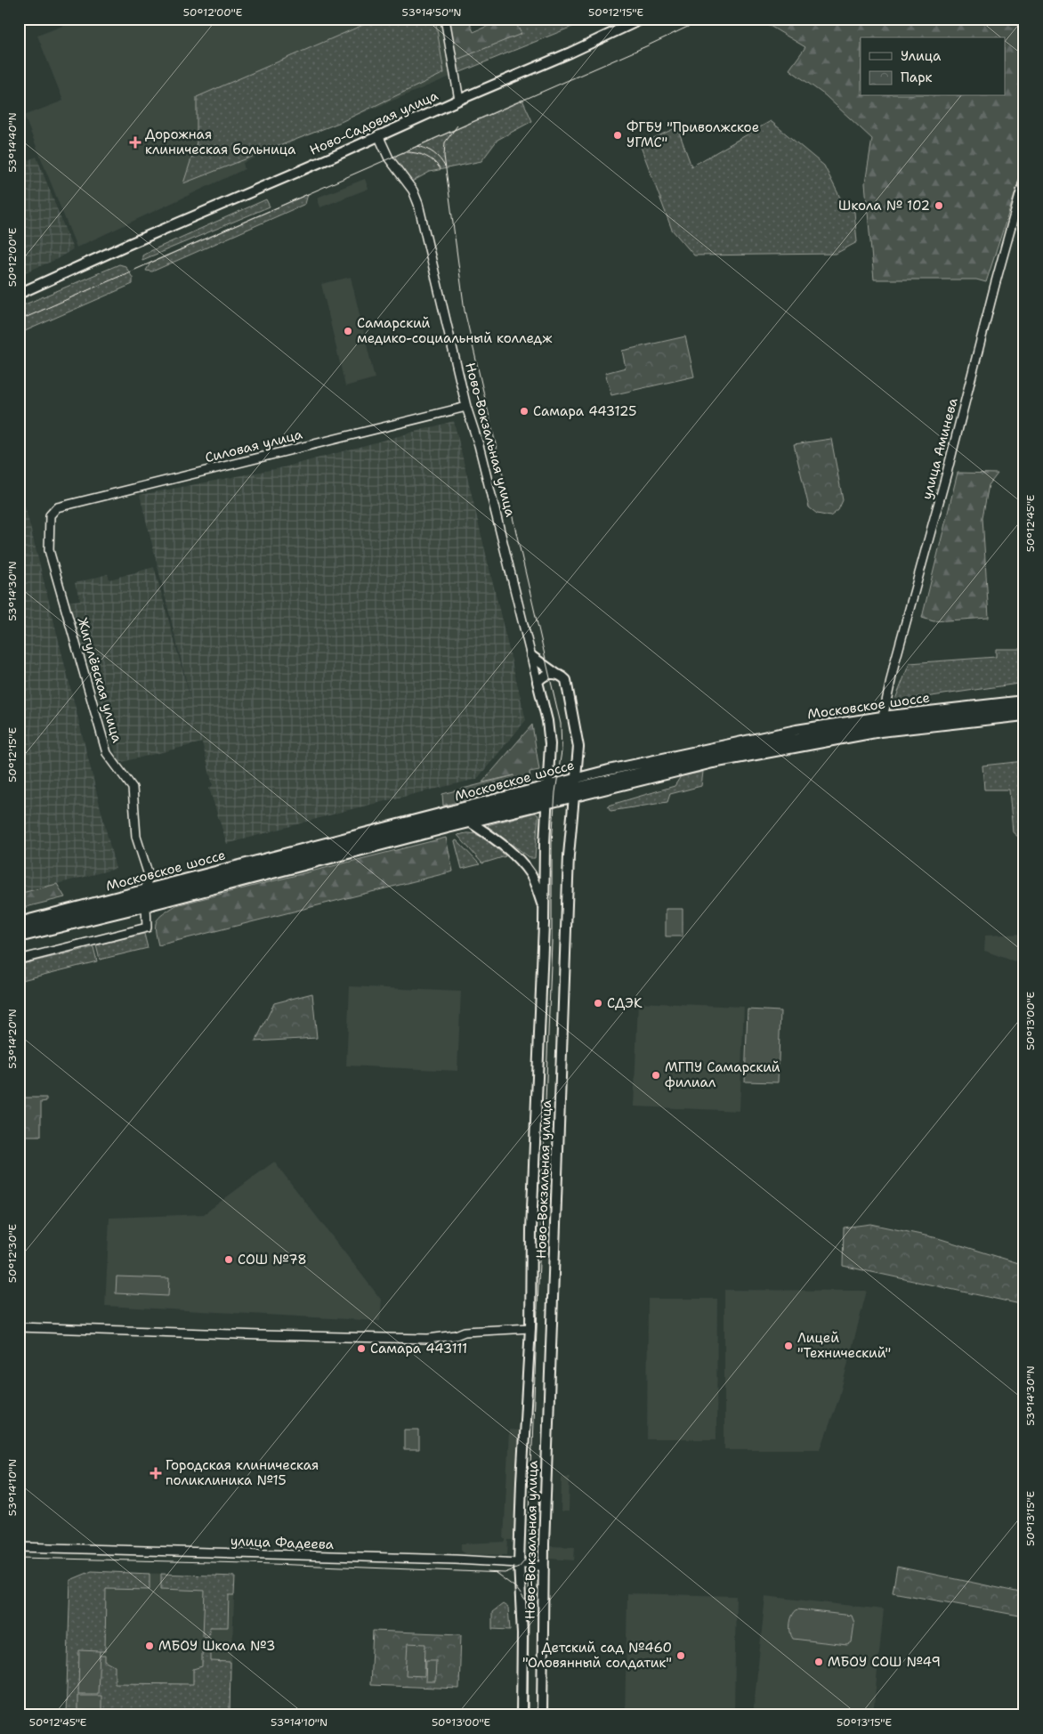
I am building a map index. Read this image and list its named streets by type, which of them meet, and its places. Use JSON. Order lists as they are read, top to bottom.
{
  "streets": {
    "main road": ["Ново-Садовая улица", "Ново-Вокзальная улица", "Московское шоссе"],
    "street": [
      "Силовая улица",
      "улица Аминева",
      "Жигулёвская улица",
      "улица Фадеева"
    ]
  },
  "crossings": [
    ["Ново-Садовая улица", "Ново-Вокзальная улица"],
    ["Ново-Вокзальная улица", "Силовая улица"],
    ["Ново-Вокзальная улица", "Московское шоссе"],
    ["Ново-Вокзальная улица", "улица Фадеева"],
    ["Силовая улица", "Жигулёвская улица"],
    ["улица Аминева", "Московское шоссе"],
    ["Жигулёвская улица", "Московское шоссе"]
  ],
  "places": {
    "other": [
      "ФГБУ \"Приволжское УГМС\"",
      "Школа № 102",
      "Самарский медико-социальный колледж",
      "Самара 443125",
      "СДЭК",
      "МГПУ Самарский филиал",
      "СОШ №78",
      "Лицей \"Технический\"",
      "Самара 443111",
      "МБОУ Школа №3",
      "Детский сад №460 \"Оловянный солдатик\"",
      "МБОУ СОШ №49"
    ],
    "health": ["Дорожная клиническая больница", "Городская клиническая поликлиника №15"]
  },
  "legend": ["Улица", "Парк"],
  "coordinates": [
    "50°12'00\"E",
    "53°14'50\"N",
    "50°12'15\"E",
    "53°14'40\"N",
    "50°12'45\"E",
    "53°14'30\"N",
    "50°13'00\"E",
    "53°14'20\"N",
    "50°12'30\"E",
    "53°14'10\"N",
    "50°13'15\"E"
  ]
}
